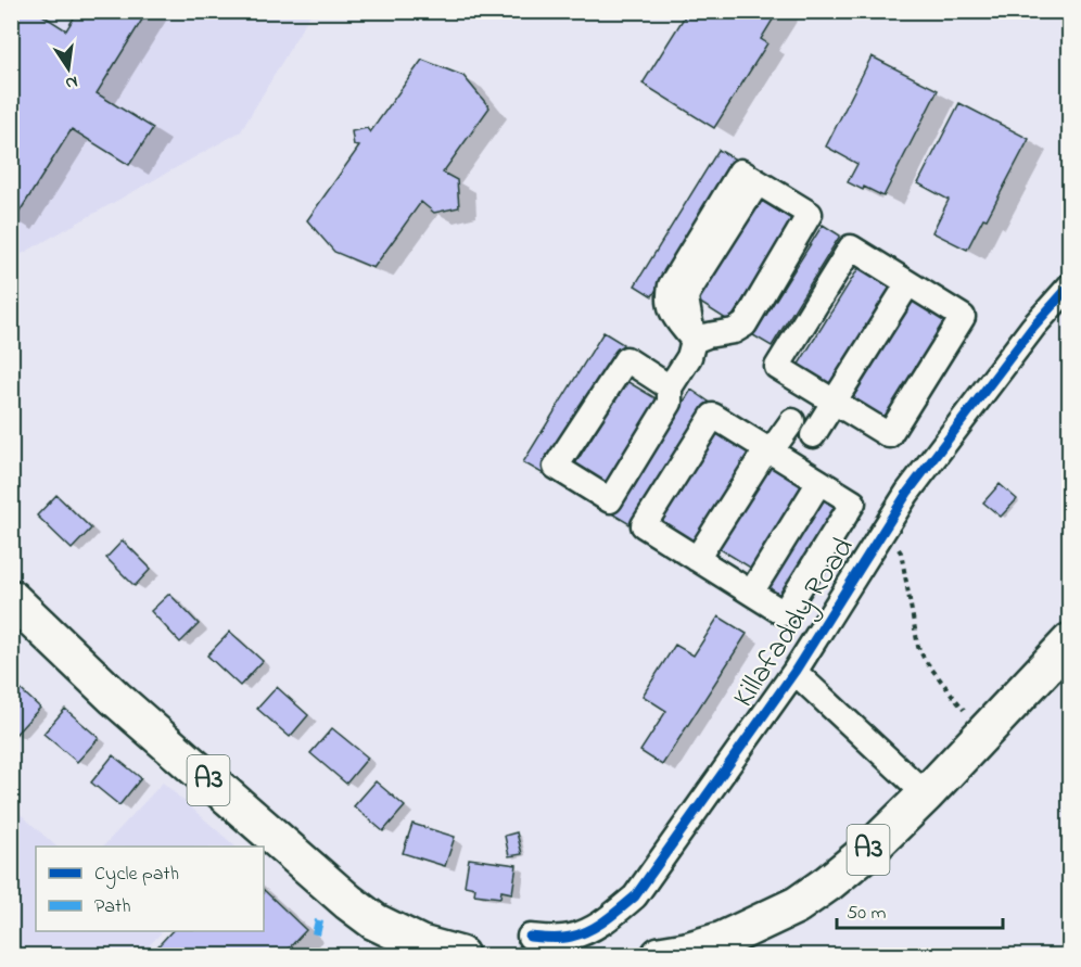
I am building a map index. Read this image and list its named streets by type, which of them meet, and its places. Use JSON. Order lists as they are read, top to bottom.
{
  "streets": {
    "highway": ["A3"],
    "street": ["Killafaddy Road"]
  },
  "crossings": [
    ["Killafaddy Road", "A3"]
  ],
  "legend": ["Cycle path", "Path"],
  "scale_bar": "50 m",
  "north": "bottom"
}
